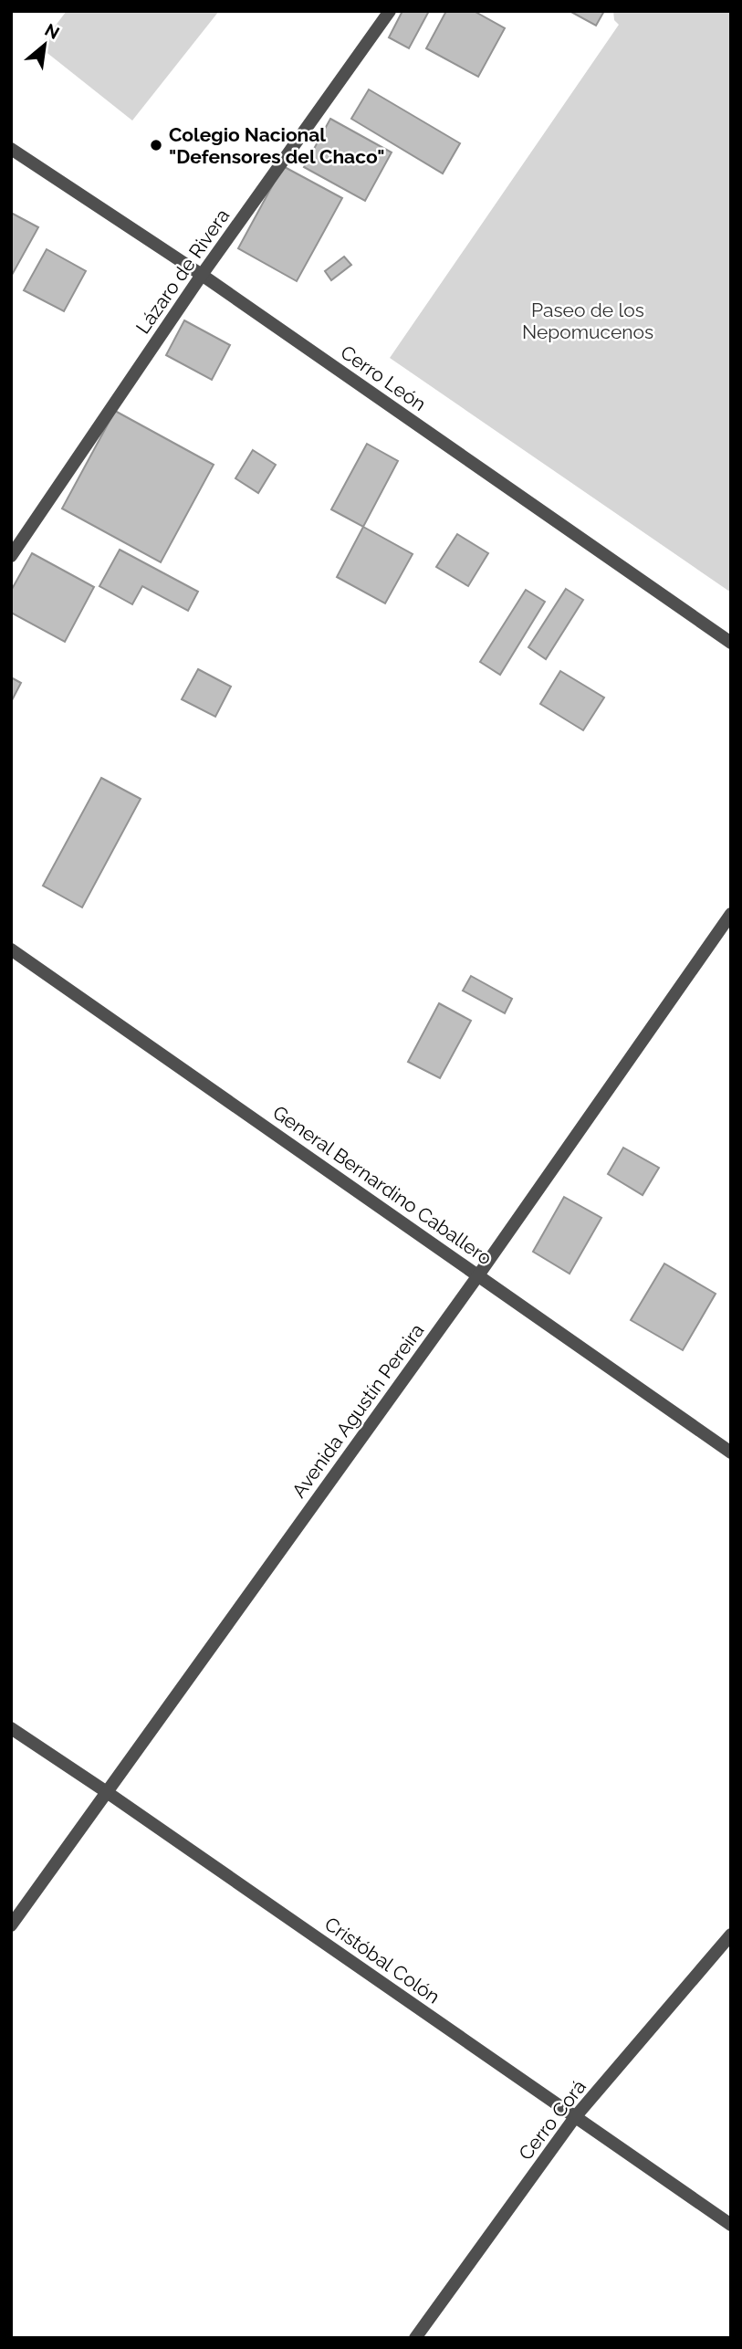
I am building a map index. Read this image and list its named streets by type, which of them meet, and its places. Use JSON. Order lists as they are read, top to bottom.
{
  "streets": {
    "street": [
      "Lázaro de Rivera",
      "Cerro León",
      "General Bernardino Caballero",
      "Avenida Agustín Pereira",
      "Cristóbal Colón",
      "Cerro Corá"
    ]
  },
  "crossings": [
    ["Lázaro de Rivera", "Cerro León"],
    ["General Bernardino Caballero", "Avenida Agustín Pereira"],
    ["Avenida Agustín Pereira", "Cristóbal Colón"],
    ["Cristóbal Colón", "Cerro Corá"]
  ],
  "parks": ["Paseo de los Nepomucenos"],
  "places": ["Colegio Nacional \"Defensores del Chaco\""],
  "north": "top right"
}
